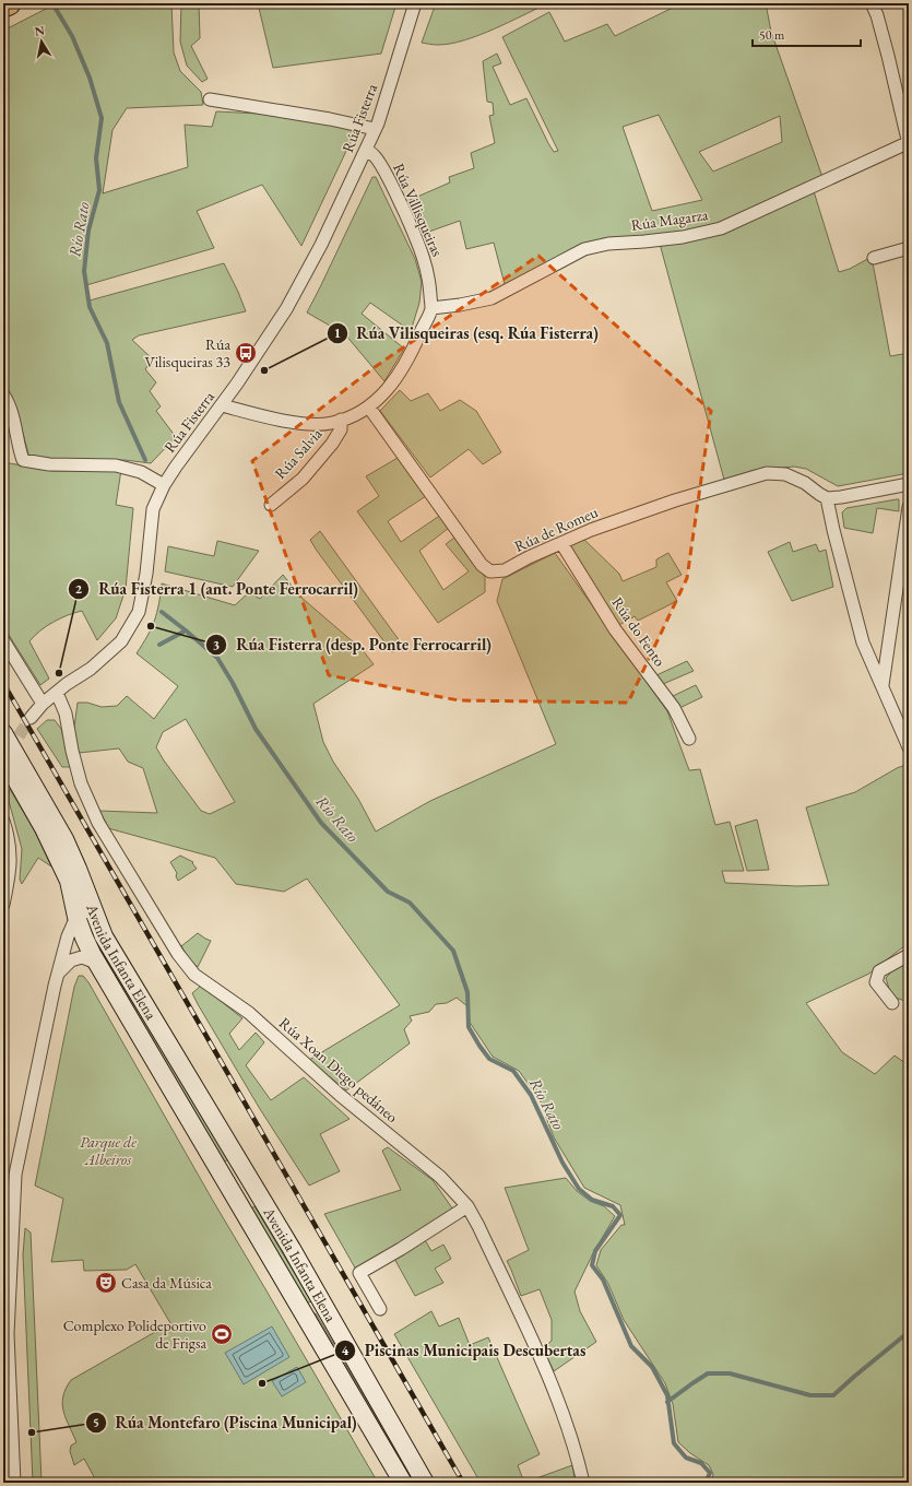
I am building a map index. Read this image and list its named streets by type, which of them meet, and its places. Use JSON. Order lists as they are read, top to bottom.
{
  "streets": {
    "street": [
      "Rúa Fisterra",
      "Rúa Villisqueiras",
      "Rúa Magarza",
      "Rúa Salvia",
      "Rúa de Romeu",
      "Rúa do Fento",
      "Avenida Infanta Elena",
      "Rúa Xoan Diego pedáneo"
    ]
  },
  "crossings": [
    ["Rúa Fisterra", "Rúa Villisqueiras"],
    ["Rúa Fisterra", "Rúa Xoan Diego pedáneo"],
    ["Rúa Villisqueiras", "Rúa Magarza"],
    ["Rúa Villisqueiras", "Rúa Salvia"],
    ["Rúa Villisqueiras", "Rúa de Romeu"],
    ["Rúa de Romeu", "Rúa do Fento"]
  ],
  "water": ["Río Rato"],
  "parks": ["Parque de Albeiros"],
  "places": {
    "bus stop": ["Rúa Vilisqueiras 33"],
    "other": [
      "Rúa Vilisqueiras (esq. Rúa Fisterra)",
      "Rúa Fisterra (desp. Ponte Ferrocarril)",
      "Rúa Fisterra 1 (ant. Ponte Ferrocarril)",
      "Piscinas Municipais Descubertas",
      "Rúa Montefaro (Piscina Municipal)"
    ],
    "theatre": ["Casa da Música"],
    "sports": ["Complexo Polideportivo de Frigsa"]
  },
  "scale_bar": "50 m",
  "north": "top"
}
